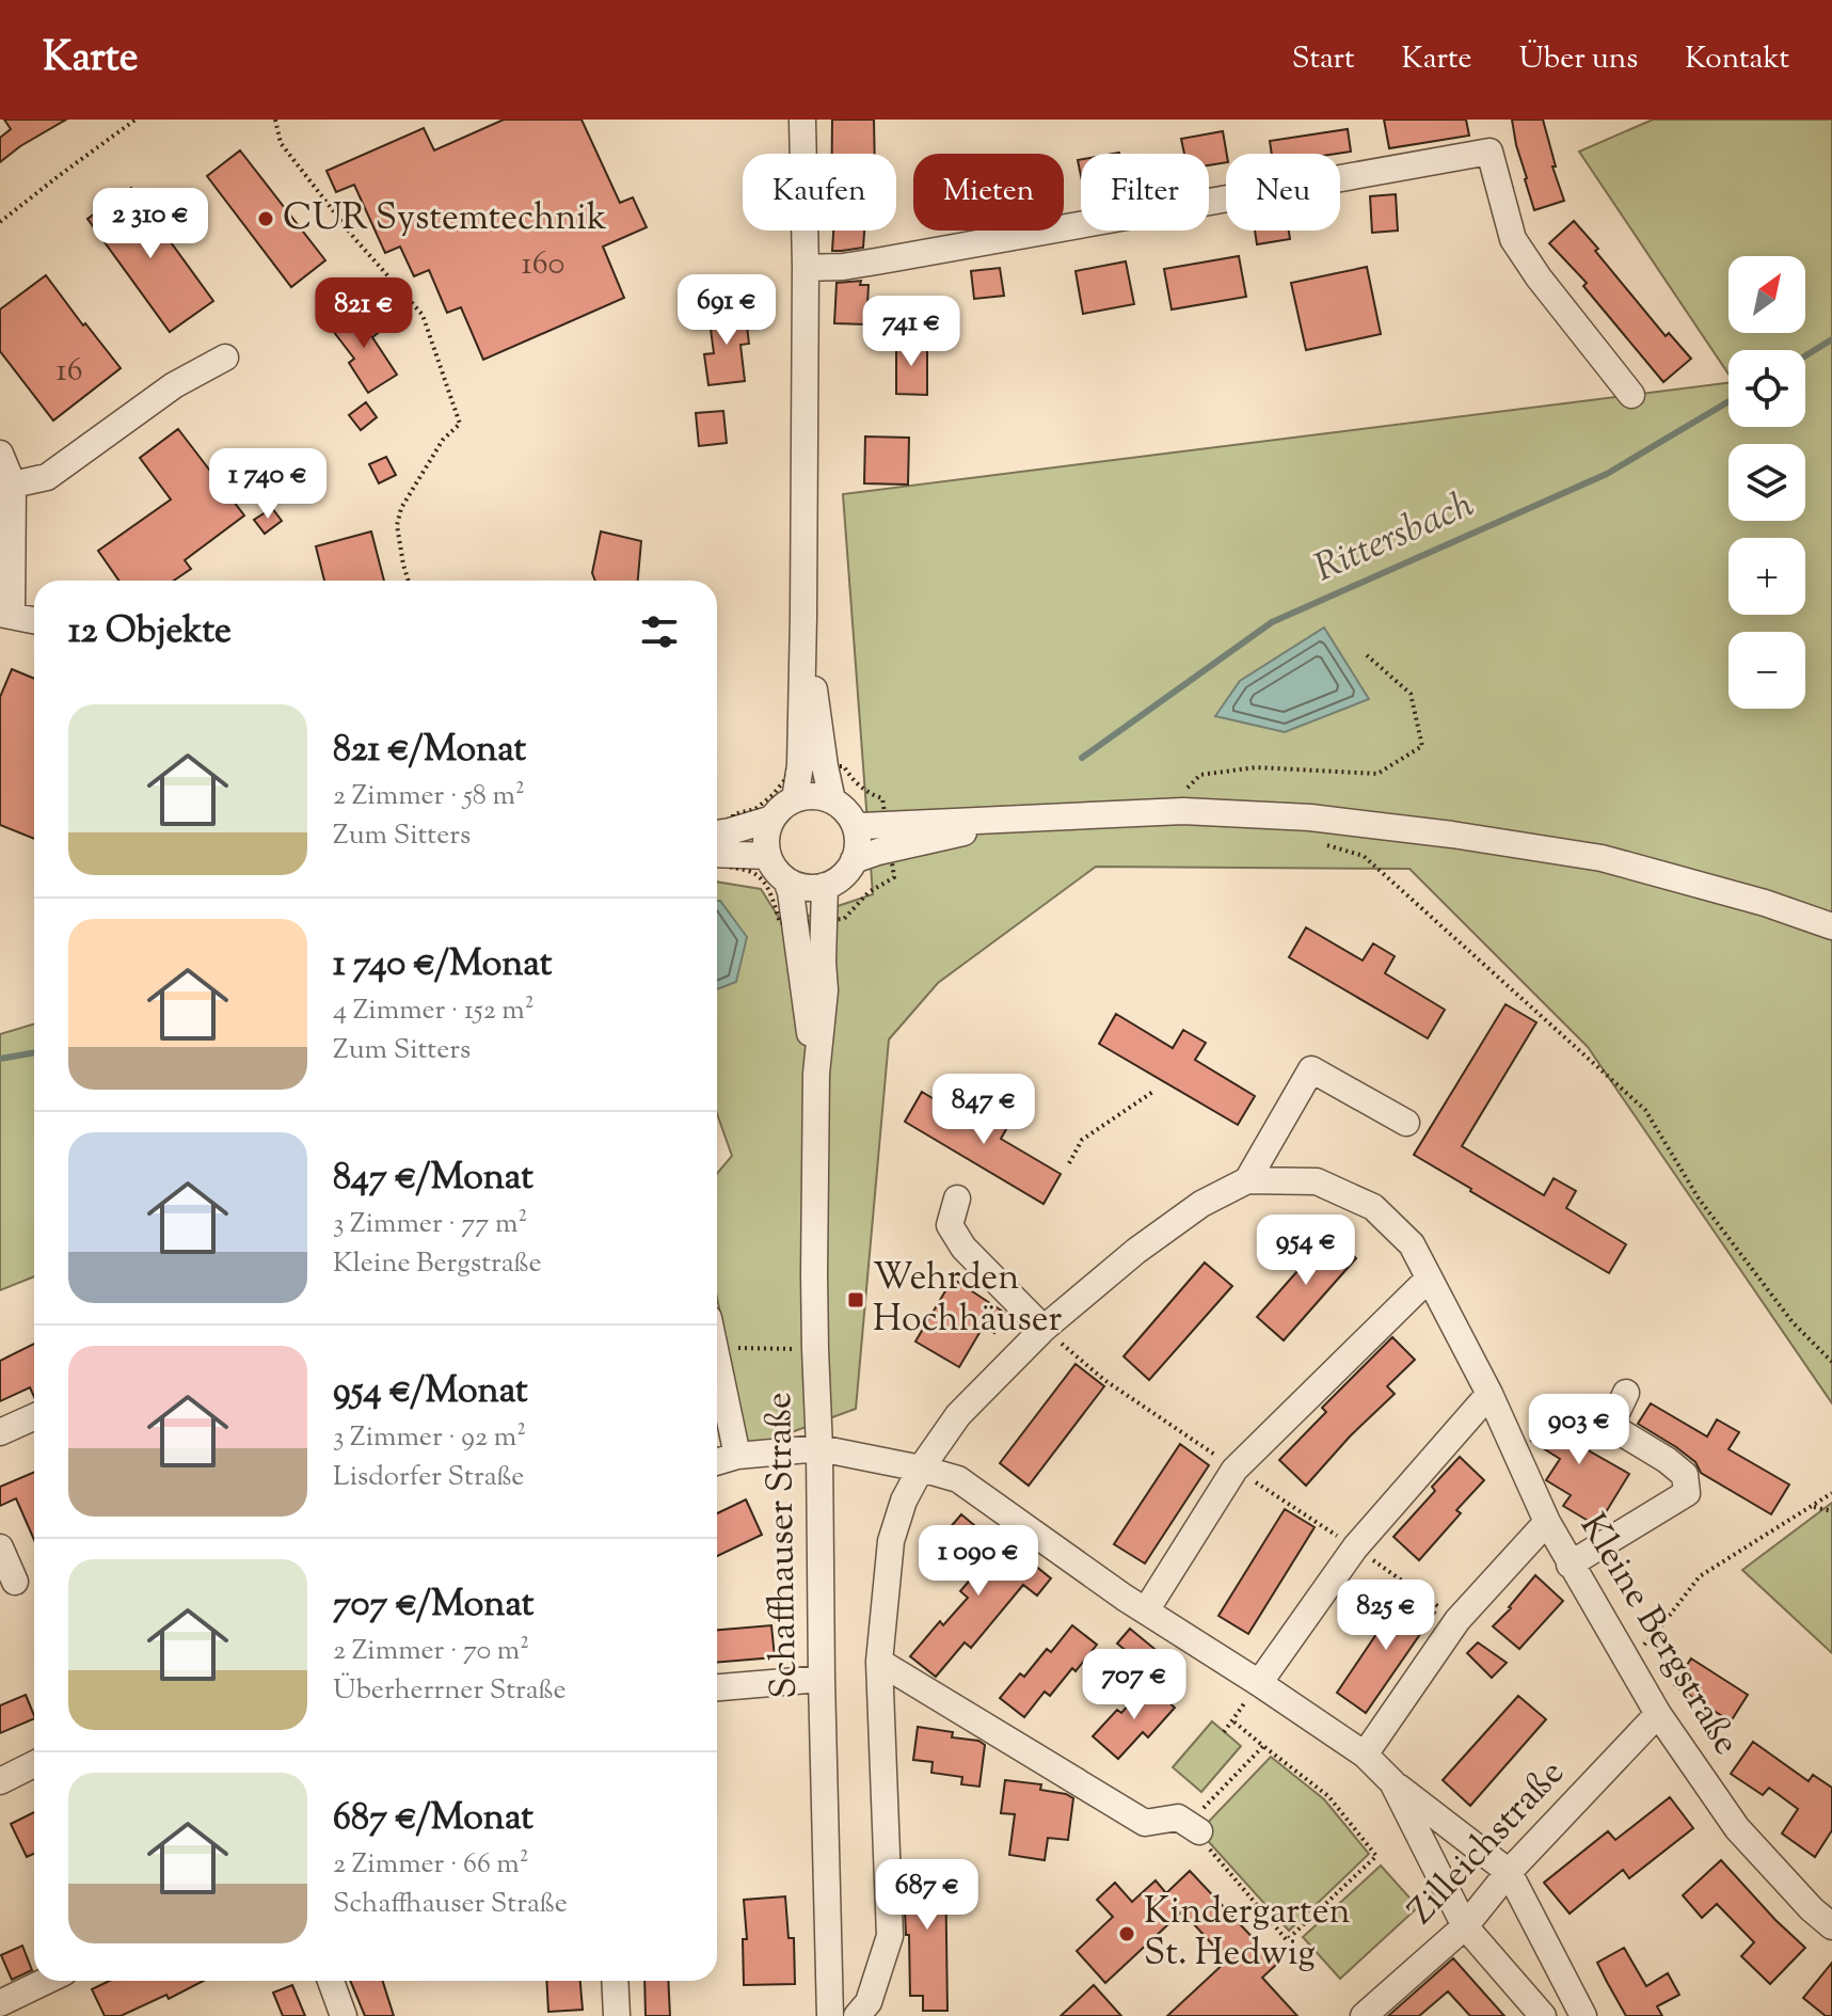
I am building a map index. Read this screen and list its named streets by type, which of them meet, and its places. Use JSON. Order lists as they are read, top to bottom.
{
  "streets": {
    "street": ["Schaffhauser Straße", "Kleine Bergstraße", "Zilleichstraße"]
  },
  "crossings": [
    ["Kleine Bergstraße", "Zilleichstraße"]
  ],
  "water": ["Rittersbach"],
  "places": {
    "other": ["CUR Systemtechnik", "Kindergarten St. Hedwig"],
    "transit": ["Wehrden Hochhäuser"]
  },
  "house_numbers": ["160", "16"],
  "north": "top right",
  "page": {
    "header": "Karte",
    "nav": [
      "Start",
      "Karte",
      "Über uns",
      "Kontakt"
    ],
    "chip": [
      "Kaufen",
      "Mieten",
      "Filter",
      "Neu"
    ],
    "price": [
      "2 310 €",
      "691 €",
      "821 €",
      "741 €",
      "1 740 €",
      "847 €",
      "954 €",
      "903 €",
      "1 090 €",
      "825 €",
      "707 €",
      "687 €"
    ],
    "map_buttons": ["+", "−"],
    "heading": "12 Objekte",
    "list": [
      {
        "name": "821 €/Monat",
        "note": "2 Zimmer · 58 m² · Zum Sitters"
      },
      {
        "name": "1 740 €/Monat",
        "note": "4 Zimmer · 152 m² · Zum Sitters"
      },
      {
        "name": "847 €/Monat",
        "note": "3 Zimmer · 77 m² · Kleine Bergstraße"
      },
      {
        "name": "954 €/Monat",
        "note": "3 Zimmer · 92 m² · Lisdorfer Straße"
      },
      {
        "name": "707 €/Monat",
        "note": "2 Zimmer · 70 m² · Überherrner Straße"
      },
      {
        "name": "687 €/Monat",
        "note": "2 Zimmer · 66 m² · Schaffhauser Straße"
      }
    ]
  }
}
